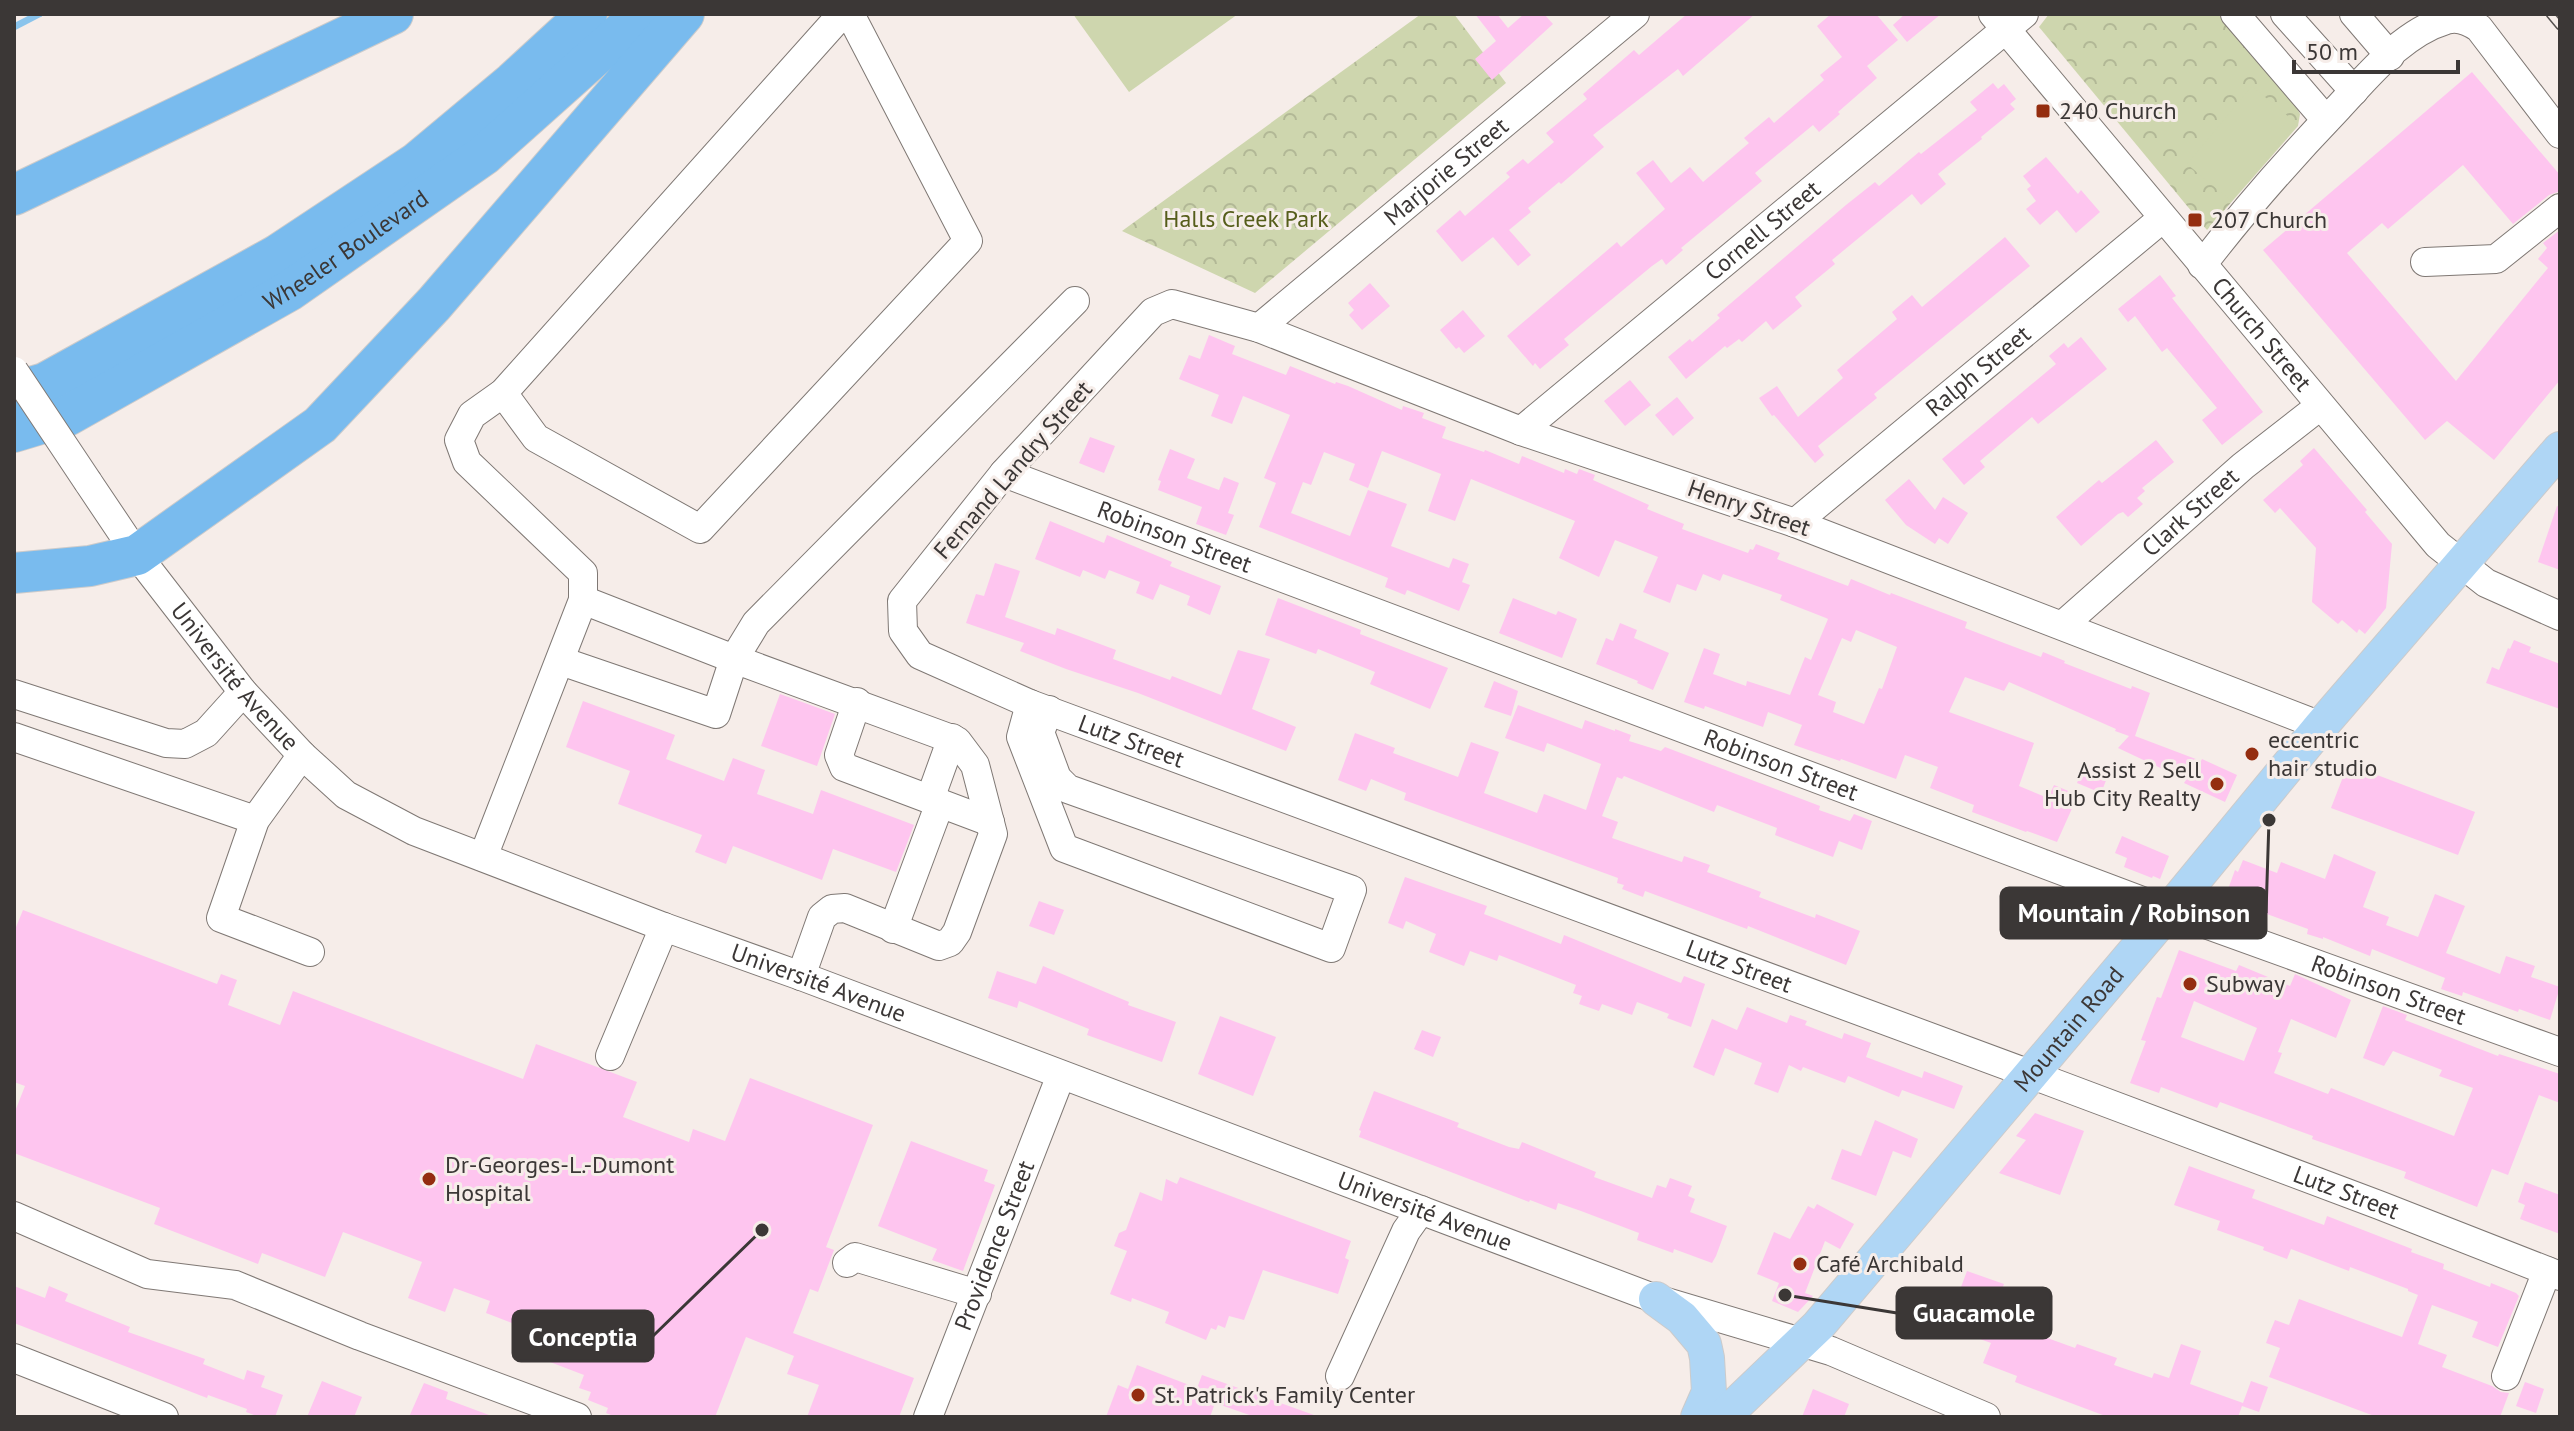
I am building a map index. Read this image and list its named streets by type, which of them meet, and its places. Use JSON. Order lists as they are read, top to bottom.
{
  "streets": {
    "highway": ["Wheeler Boulevard"],
    "main road": ["Mountain Road"],
    "street": [
      "Marjorie Street",
      "Cornell Street",
      "Church Street",
      "Ralph Street",
      "Fernand Landry Street",
      "Henry Street",
      "Clark Street",
      "Robinson Street",
      "Université Avenue",
      "Lutz Street",
      "Providence Street"
    ]
  },
  "crossings": [
    ["Marjorie Street", "Henry Street"],
    ["Cornell Street", "Church Street"],
    ["Cornell Street", "Henry Street"],
    ["Church Street", "Ralph Street"],
    ["Church Street", "Clark Street"],
    ["Church Street", "Mountain Road"],
    ["Ralph Street", "Henry Street"],
    ["Fernand Landry Street", "Henry Street"],
    ["Fernand Landry Street", "Robinson Street"],
    ["Fernand Landry Street", "Lutz Street"],
    ["Henry Street", "Clark Street"],
    ["Henry Street", "Mountain Road"],
    ["Robinson Street", "Mountain Road"],
    ["Université Avenue", "Mountain Road"],
    ["Université Avenue", "Providence Street"],
    ["Lutz Street", "Mountain Road"]
  ],
  "parks": ["Halls Creek Park"],
  "places": {
    "transit": ["240 Church", "207 Church"],
    "other": [
      "eccentric hair studio",
      "Assist 2 Sell Hub City Realty",
      "Mountain / Robinson",
      "Subway",
      "Dr-Georges-L.-Dumont Hospital",
      "Conceptia",
      "Café Archibald",
      "Guacamole",
      "St. Patrick's Family Center"
    ]
  },
  "scale_bar": "50 m"
}
